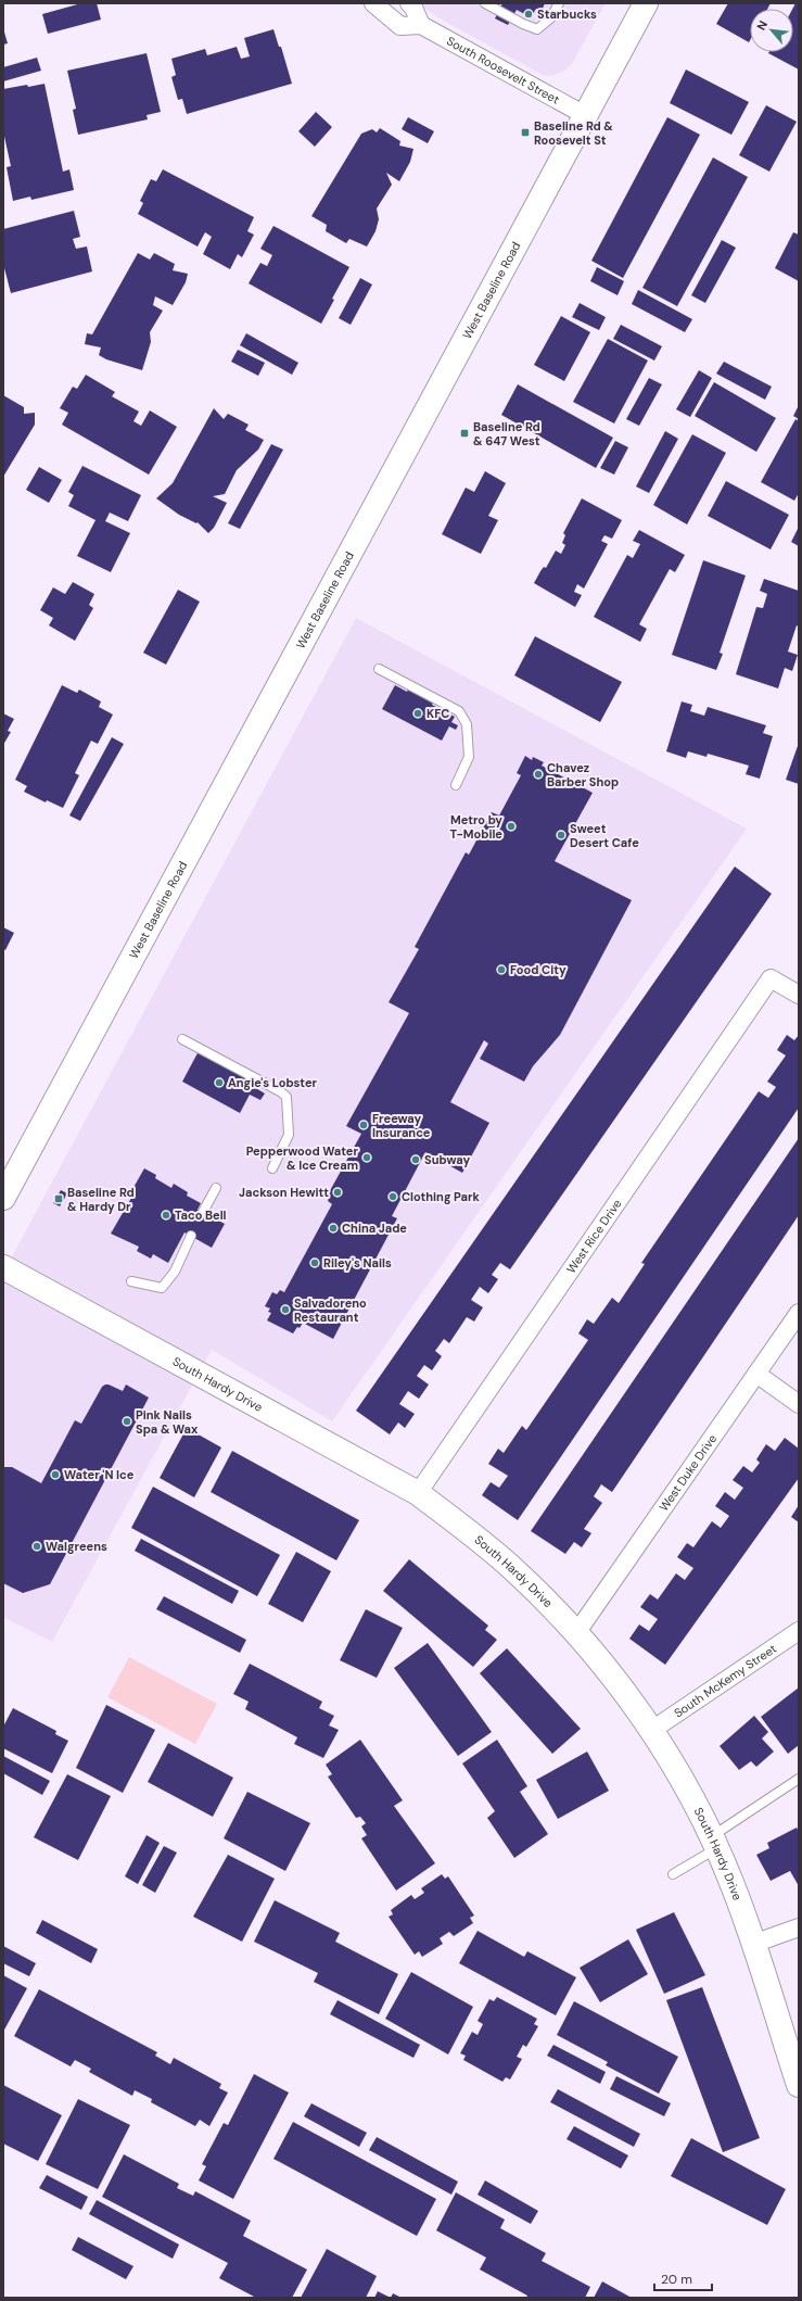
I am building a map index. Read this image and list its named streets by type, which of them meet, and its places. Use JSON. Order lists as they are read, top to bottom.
{
  "streets": {
    "main road": ["West Baseline Road", "South Hardy Drive"],
    "street": [
      "South Roosevelt Street",
      "West Rice Drive",
      "West Duke Drive",
      "South McKemy Street"
    ]
  },
  "crossings": [
    ["South Roosevelt Street", "West Baseline Road"],
    ["West Rice Drive", "South Hardy Drive"],
    ["South Hardy Drive", "West Duke Drive"],
    ["South Hardy Drive", "South McKemy Street"]
  ],
  "places": {
    "other": [
      "Starbucks",
      "KFC",
      "Chavez Barber Shop",
      "Metro by T-Mobile",
      "Sweet Desert Cafe",
      "Food City",
      "Angie's Lobster",
      "Freeway Insurance",
      "Pepperwood Water & Ice Cream",
      "Subway",
      "Jackson Hewitt",
      "Clothing Park",
      "Taco Bell",
      "China Jade",
      "Riley's Nails",
      "Salvadoreno Restaurant",
      "Pink Nails Spa & Wax",
      "Water 'N Ice",
      "Walgreens"
    ],
    "transit": ["Baseline Rd & Roosevelt St", "Baseline Rd & 647 West", "Baseline Rd & Hardy Dr"]
  },
  "scale_bar": "20 m",
  "north": "top left"
}
